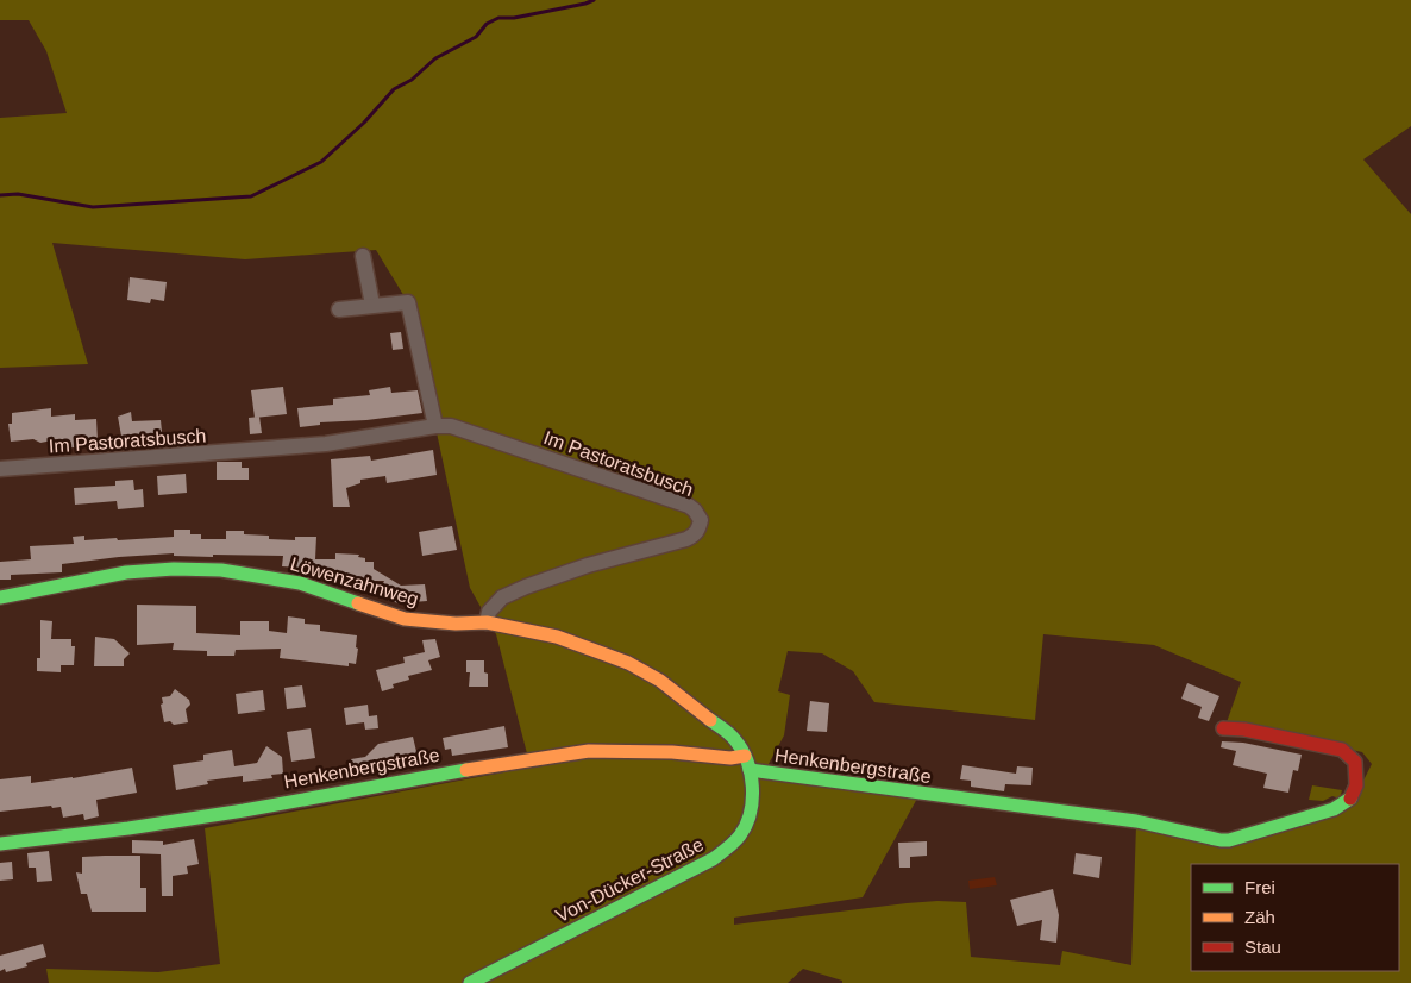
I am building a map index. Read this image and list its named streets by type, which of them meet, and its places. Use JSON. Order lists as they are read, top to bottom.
{
  "streets": {
    "street": [
      "Im Pastoratsbusch",
      "Löwenzahnweg",
      "Henkenbergstraße",
      "Von-Dücker-Straße"
    ]
  },
  "crossings": [
    ["Im Pastoratsbusch", "Löwenzahnweg"],
    ["Henkenbergstraße", "Von-Dücker-Straße"]
  ],
  "legend": ["Frei", "Zäh", "Stau"]
}
